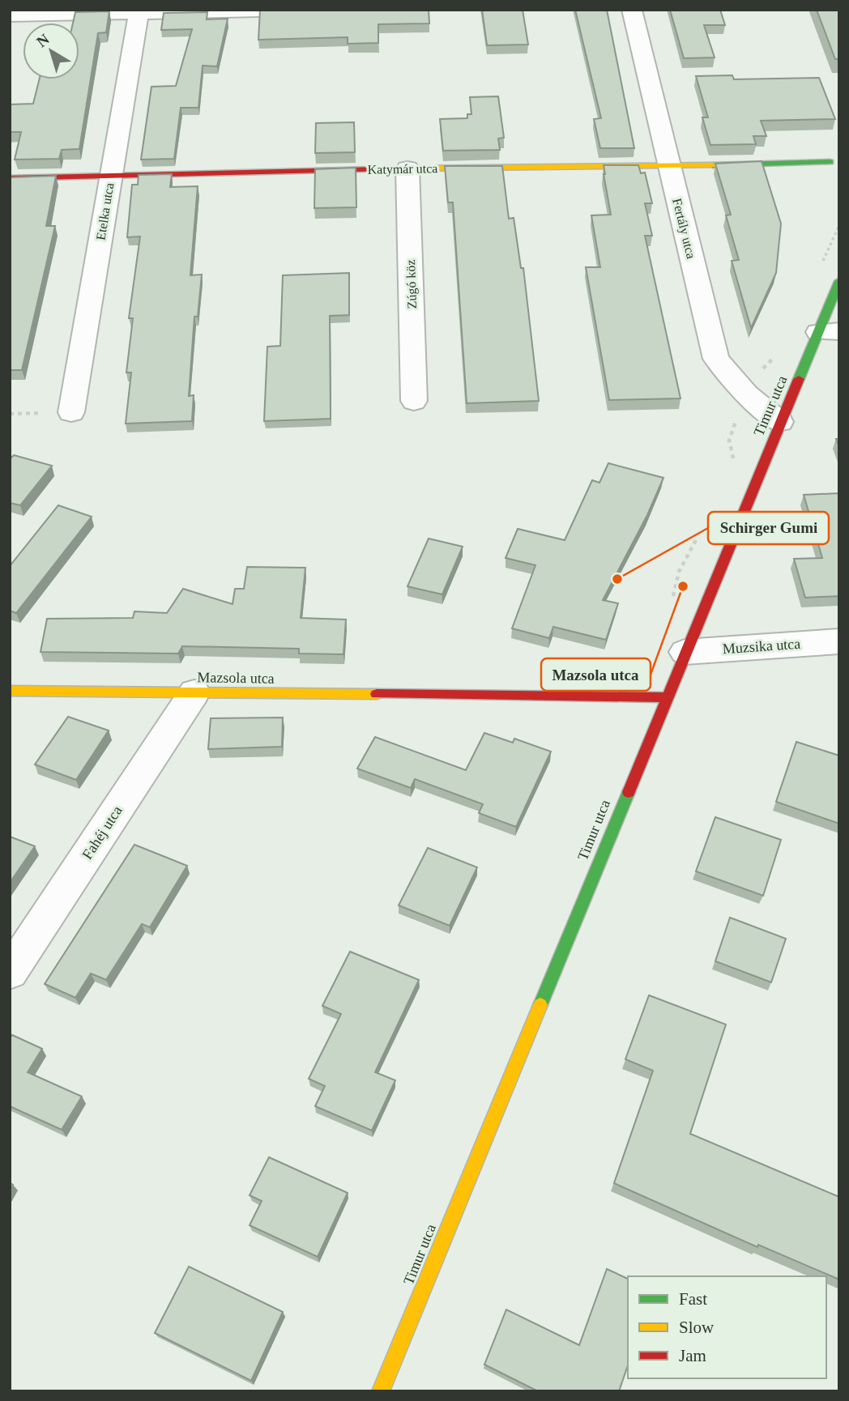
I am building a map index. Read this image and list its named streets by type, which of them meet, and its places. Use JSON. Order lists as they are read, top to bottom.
{
  "streets": {
    "street": [
      "Katymár utca",
      "Etelka utca",
      "Fertály utca",
      "Zúgó köz",
      "Timur utca",
      "Muzsika utca",
      "Mazsola utca",
      "Fahéj utca"
    ]
  },
  "crossings": [
    ["Katymár utca", "Etelka utca"],
    ["Katymár utca", "Fertály utca"],
    ["Katymár utca", "Zúgó köz"],
    ["Fertály utca", "Timur utca"],
    ["Timur utca", "Muzsika utca"],
    ["Timur utca", "Mazsola utca"],
    ["Mazsola utca", "Fahéj utca"]
  ],
  "places": ["Schirger Gumi", "Mazsola utca"],
  "legend": ["Fast", "Slow", "Jam"],
  "north": "top left"
}
